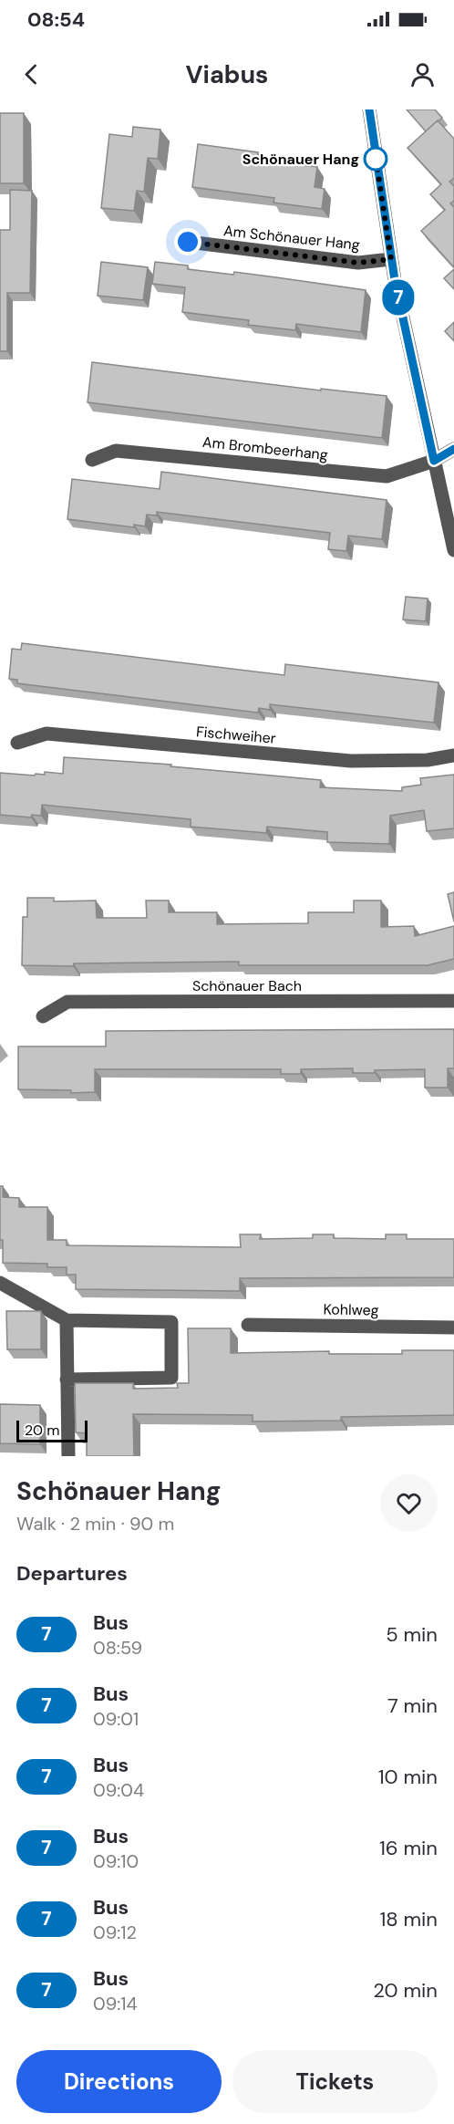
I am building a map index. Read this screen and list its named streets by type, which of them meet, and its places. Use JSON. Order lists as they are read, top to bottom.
{
  "streets": {
    "street": [
      "Am Schönauer Hang",
      "Am Brombeerhang",
      "Fischweiher",
      "Schönauer Bach",
      "Kohlweg"
    ]
  },
  "places": ["Schönauer Hang"],
  "lines": ["bus line 7"],
  "scale_bar": "20 m",
  "page": {
    "status": "08:54",
    "header": "Viabus",
    "on_map": "7",
    "scale": "20 m",
    "heading": [
      ["Schönauer Hang", "Walk · 2 min · 90 m"],
      "Departures"
    ],
    "list": [
      {
        "mark": "7",
        "name": "Bus",
        "note": "08:59",
        "value": "5 min"
      },
      {
        "mark": "7",
        "name": "Bus",
        "note": "09:01",
        "value": "7 min"
      },
      {
        "mark": "7",
        "name": "Bus",
        "note": "09:04",
        "value": "10 min"
      },
      {
        "mark": "7",
        "name": "Bus",
        "note": "09:10",
        "value": "16 min"
      },
      {
        "mark": "7",
        "name": "Bus",
        "note": "09:12",
        "value": "18 min"
      },
      {
        "mark": "7",
        "name": "Bus",
        "note": "09:14",
        "value": "20 min"
      }
    ],
    "buttons": ["Directions", "Tickets"]
  }
}
